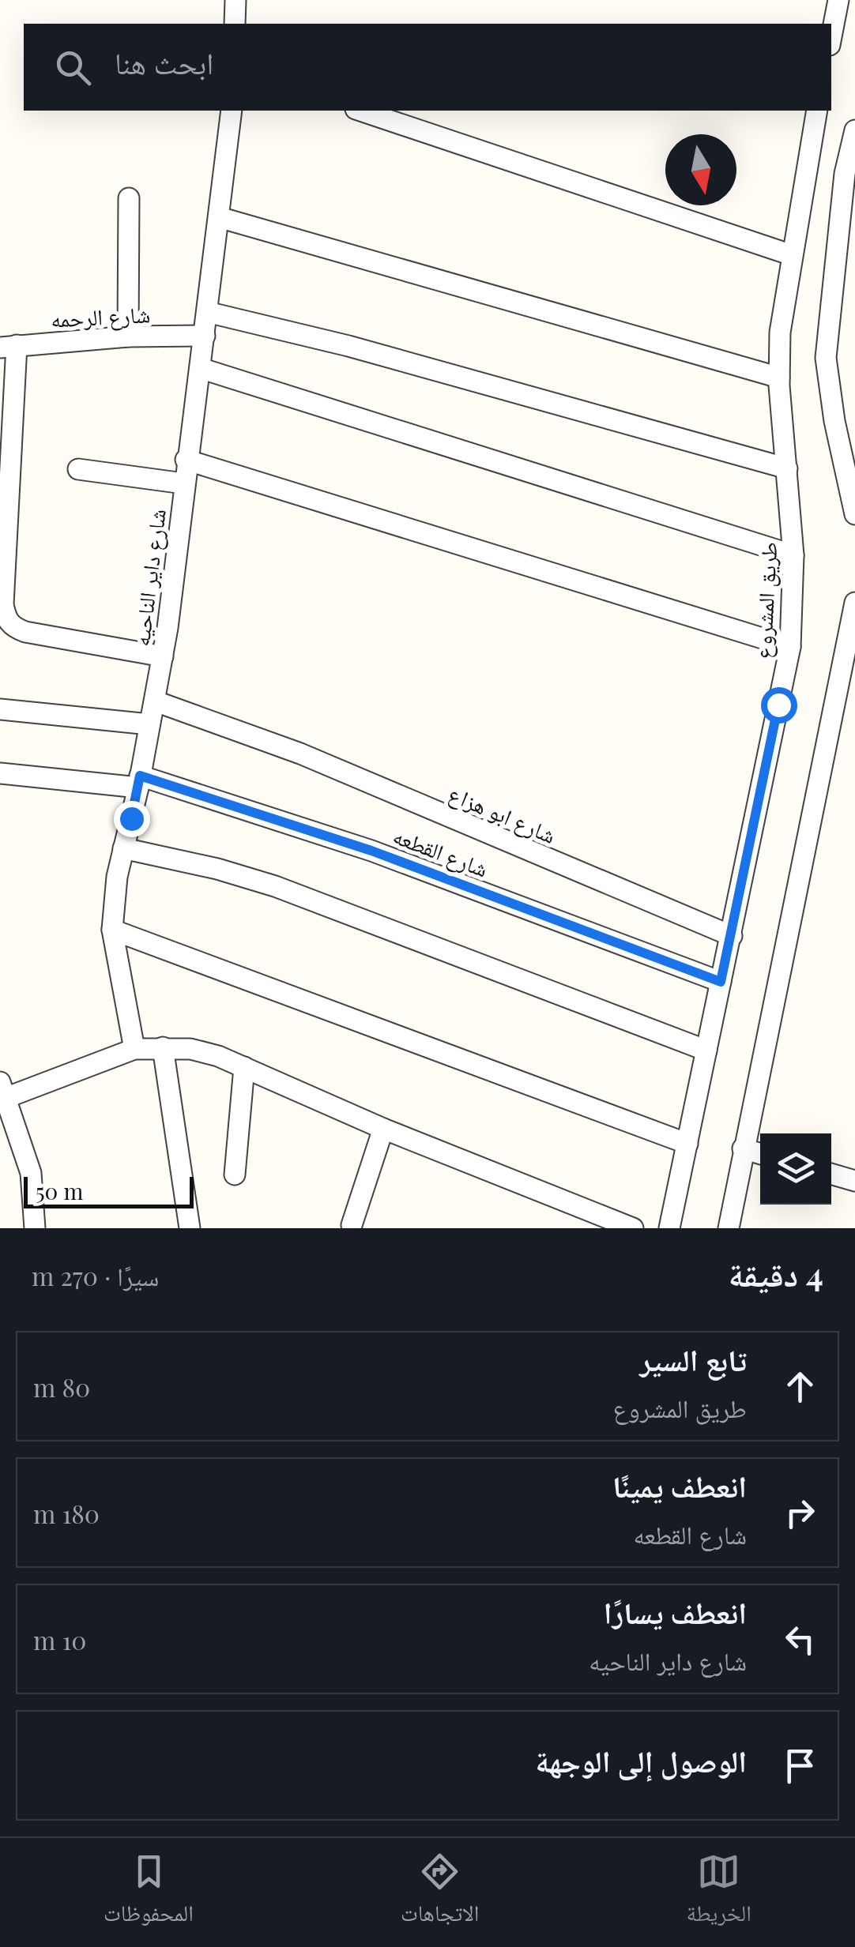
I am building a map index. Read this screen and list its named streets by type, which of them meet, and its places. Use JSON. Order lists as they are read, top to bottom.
{
  "streets": {
    "street": [
      "شارع الرحمه",
      "شارع داير الناحيه",
      "طريق المشروع",
      "شارع ابو هزاع",
      "شارع القطعه"
    ]
  },
  "crossings": [
    ["شارع الرحمه", "شارع داير الناحيه"],
    ["شارع داير الناحيه", "شارع ابو هزاع"],
    ["شارع داير الناحيه", "شارع القطعه"],
    ["طريق المشروع", "شارع ابو هزاع"],
    ["طريق المشروع", "شارع القطعه"]
  ],
  "scale_bar": "50 m",
  "north": "bottom",
  "page": {
    "search": "ابحث هنا",
    "scale": "50 m",
    "heading": ["4 دقيقة", "سيرًا · 270 m"],
    "list": [
      ["تابع السير", "طريق المشروع", "80 m"],
      ["انعطف يمينًا", "شارع القطعه", "180 m"],
      ["انعطف يسارًا", "شارع داير الناحيه", "10 m"],
      "الوصول إلى الوجهة"
    ],
    "nav": ["الخريطة", "الاتجاهات", "المحفوظات"]
  }
}
